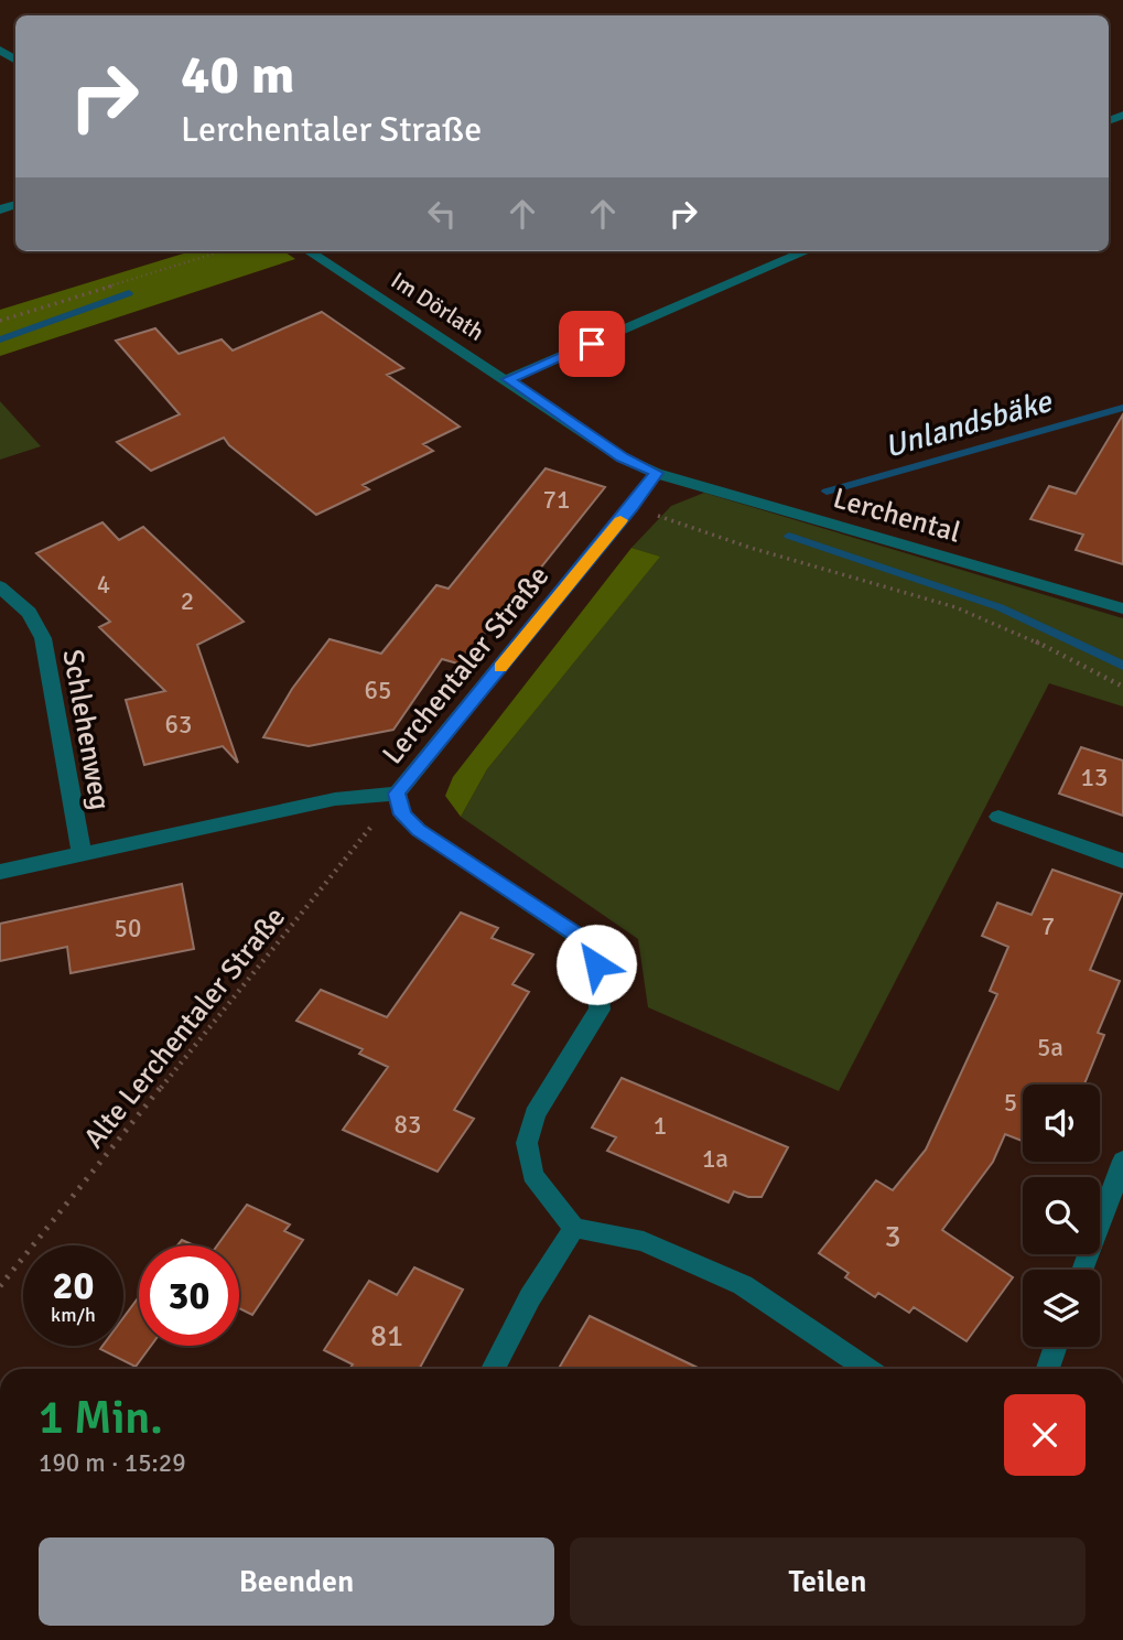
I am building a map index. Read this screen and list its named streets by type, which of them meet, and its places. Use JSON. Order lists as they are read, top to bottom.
{
  "streets": {
    "street": [
      "Im Dörlath",
      "Lerchental",
      "Lerchentaler Straße",
      "Schlehenweg"
    ],
    "path": ["Alte Lerchentaler Straße"]
  },
  "crossings": [
    ["Im Dörlath", "Lerchental"],
    ["Im Dörlath", "Lerchentaler Straße"],
    ["Lerchental", "Lerchentaler Straße"],
    ["Lerchentaler Straße", "Schlehenweg"],
    ["Lerchentaler Straße", "Alte Lerchentaler Straße"]
  ],
  "water": ["Unlandsbäke"],
  "house_numbers": [
    "71",
    "4",
    "2",
    "65",
    "63",
    "13",
    "7",
    "50",
    "5a",
    "5",
    "83",
    "1",
    "1a",
    "3",
    "81"
  ],
  "page": {
    "turn": ["40 m", "Lerchentaler Straße"],
    "speed": "20 km/h",
    "limit": "30",
    "heading": ["1 Min.", "190 m · 15:29"],
    "buttons": ["Beenden", "Teilen"]
  }
}
